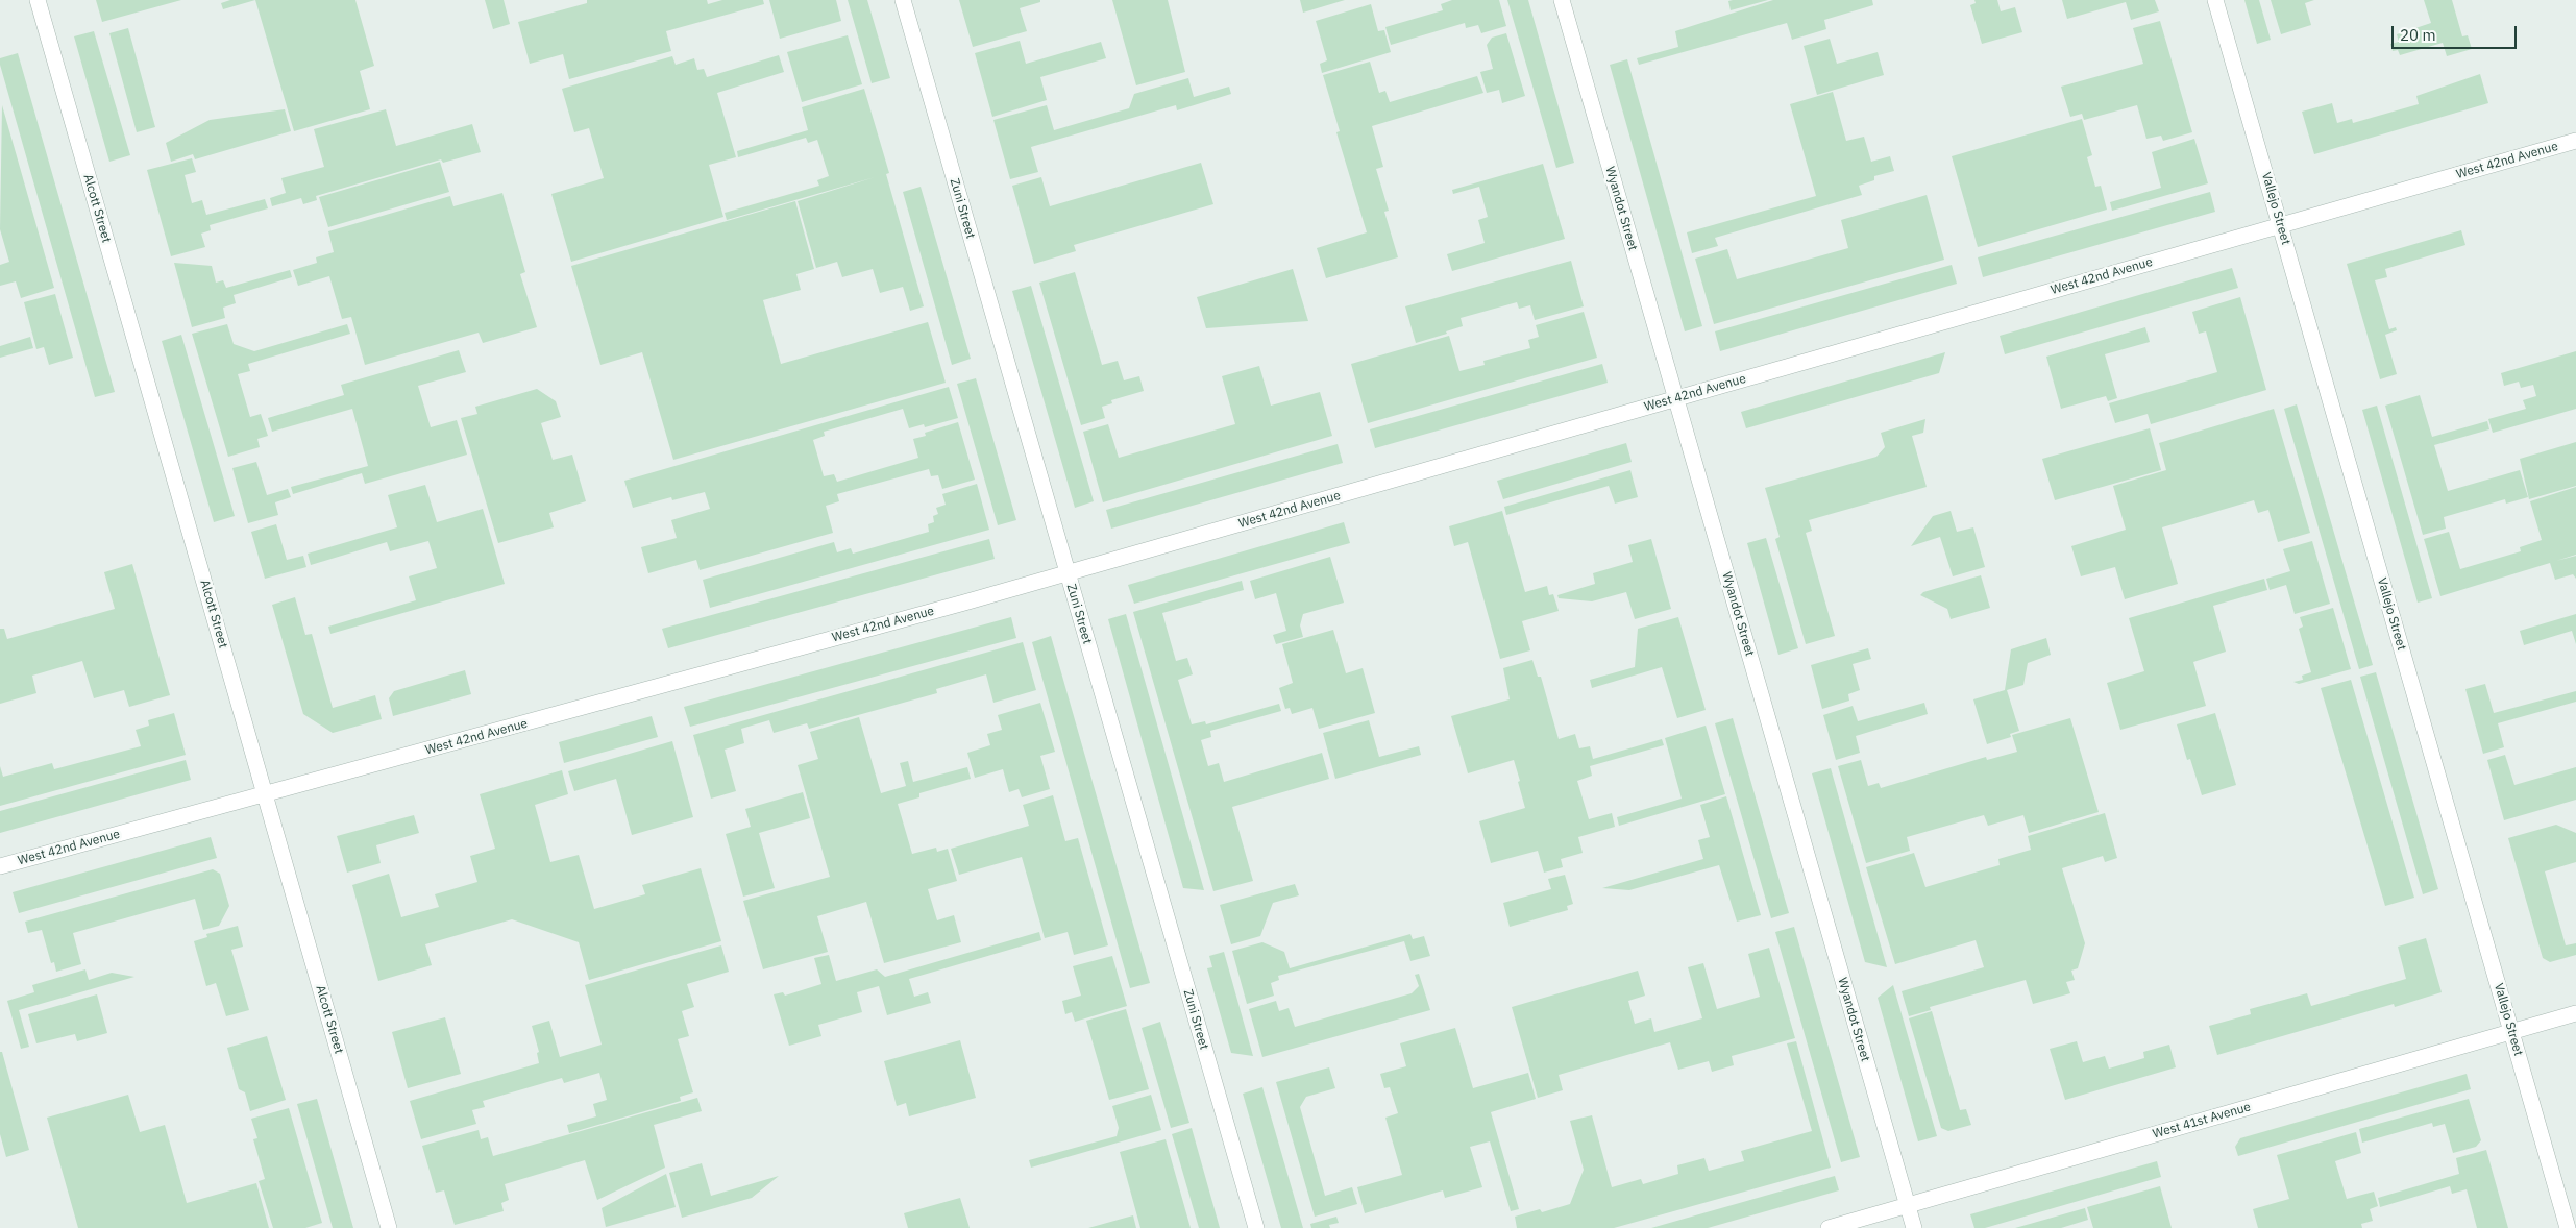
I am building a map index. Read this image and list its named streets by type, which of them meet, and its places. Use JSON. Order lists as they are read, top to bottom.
{
  "streets": {
    "street": [
      "West 42nd Avenue",
      "Alcott Street",
      "Zuni Street",
      "Wyandot Street",
      "Vallejo Street",
      "West 41st Avenue"
    ]
  },
  "crossings": [
    ["West 42nd Avenue", "Alcott Street"],
    ["West 42nd Avenue", "Zuni Street"],
    ["West 42nd Avenue", "Wyandot Street"],
    ["West 42nd Avenue", "Vallejo Street"],
    ["Wyandot Street", "West 41st Avenue"],
    ["Vallejo Street", "West 41st Avenue"]
  ],
  "scale_bar": "20 m"
}
